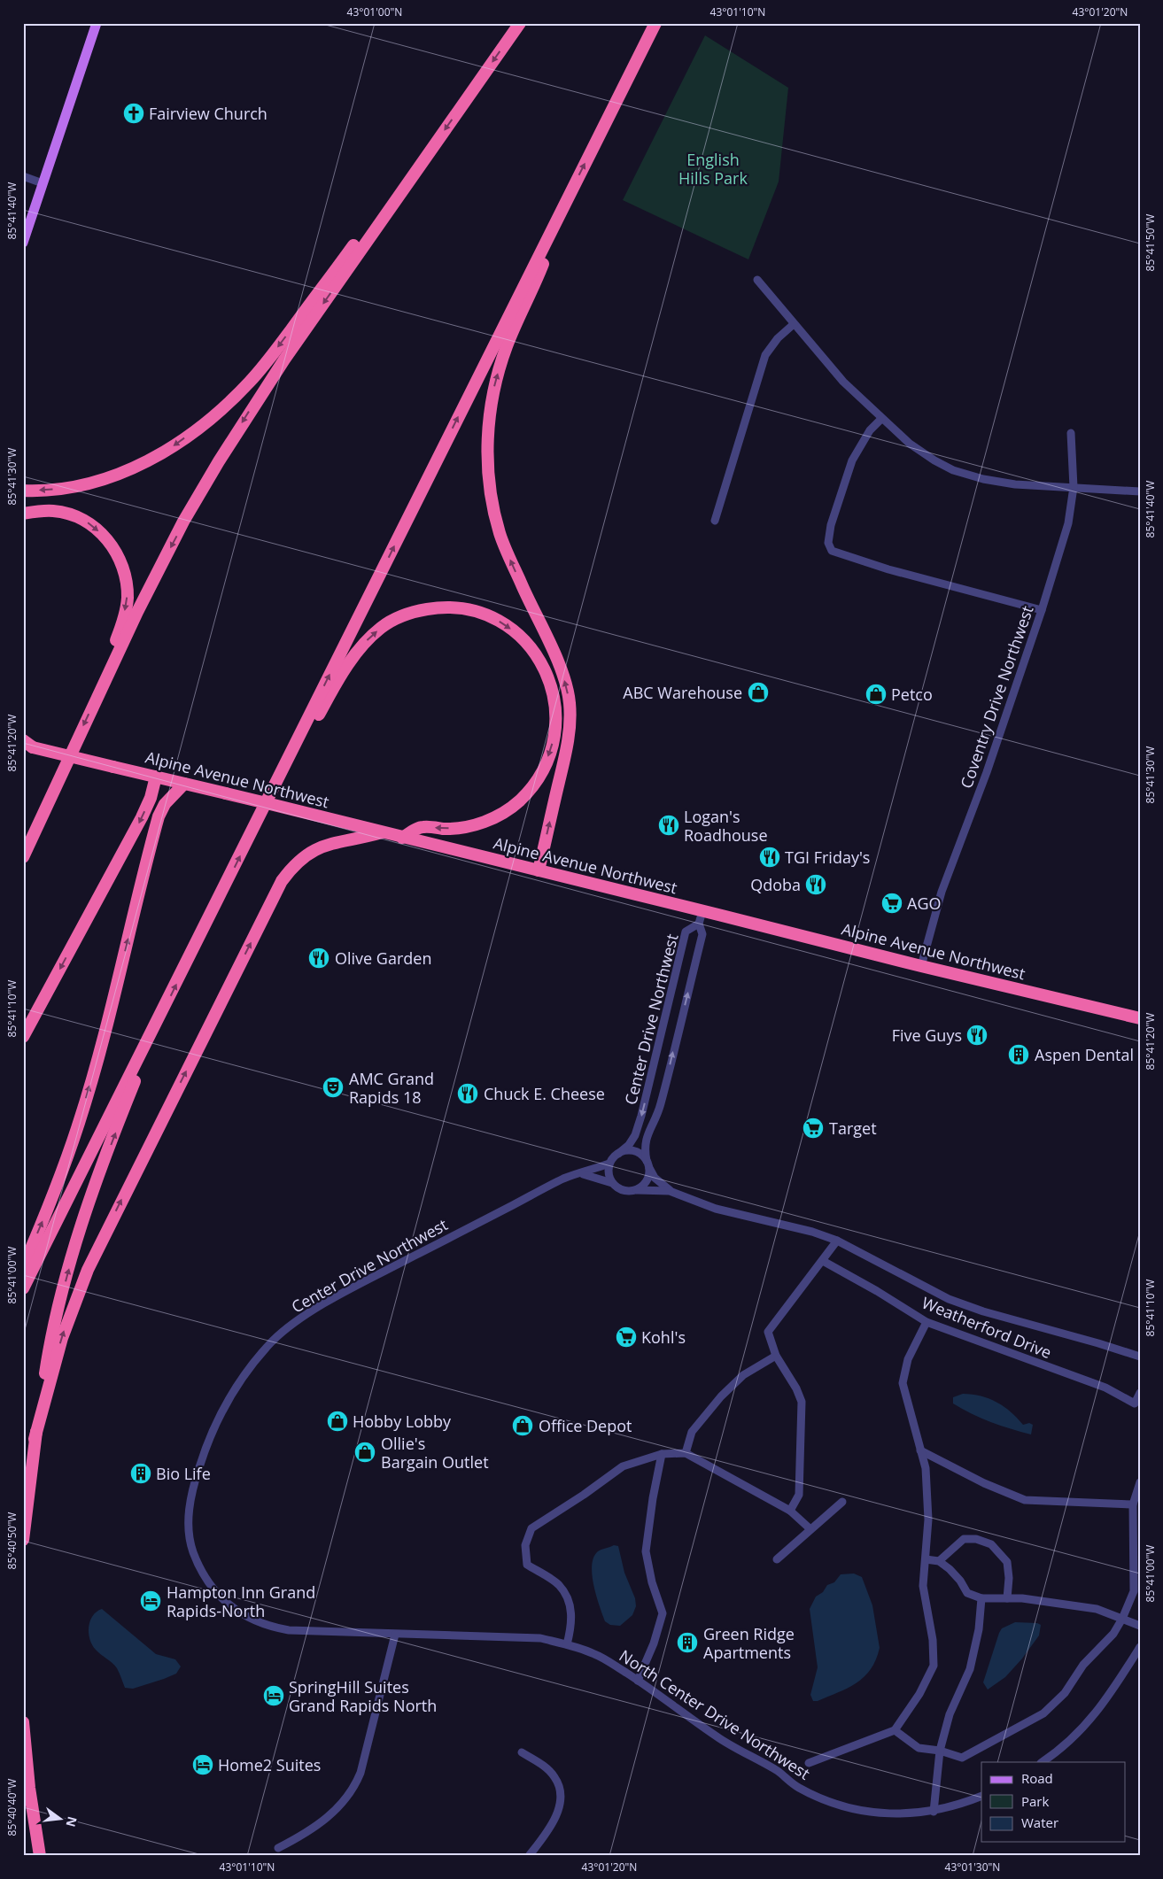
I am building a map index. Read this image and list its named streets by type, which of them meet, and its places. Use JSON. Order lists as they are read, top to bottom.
{
  "streets": {
    "highway": ["Alpine Avenue Northwest"],
    "street": [
      "Coventry Drive Northwest",
      "Center Drive Northwest",
      "Weatherford Drive",
      "North Center Drive Northwest"
    ]
  },
  "crossings": [
    ["Coventry Drive Northwest", "Alpine Avenue Northwest"],
    ["Center Drive Northwest", "North Center Drive Northwest"]
  ],
  "parks": ["English Hills Park"],
  "places": {
    "church": ["Fairview Church"],
    "shop": [
      "ABC Warehouse",
      "Petco",
      "Hobby Lobby",
      "Office Depot",
      "Ollie's Bargain Outlet"
    ],
    "restaurant": [
      "Logan's Roadhouse",
      "TGI Friday's",
      "Qdoba",
      "Olive Garden",
      "Five Guys",
      "Chuck E. Cheese"
    ],
    "supermarket": ["AGO", "Target", "Kohl's"],
    "building": ["Aspen Dental", "Bio Life", "Green Ridge Apartments"],
    "theatre": ["AMC Grand Rapids 18"],
    "hotel": ["Hampton Inn Grand Rapids-North", "SpringHill Suites Grand Rapids North", "Home2 Suites"]
  },
  "legend": ["Road", "Park", "Water"],
  "north": "right",
  "coordinates": [
    "43°01'00\"N",
    "43°01'10\"N",
    "43°01'20\"N",
    "85°41'40\"W",
    "85°41'50\"W",
    "85°41'30\"W",
    "85°41'20\"W",
    "85°41'10\"W",
    "85°41'00\"W",
    "85°40'50\"W",
    "85°40'40\"W",
    "43°01'30\"N"
  ]
}
